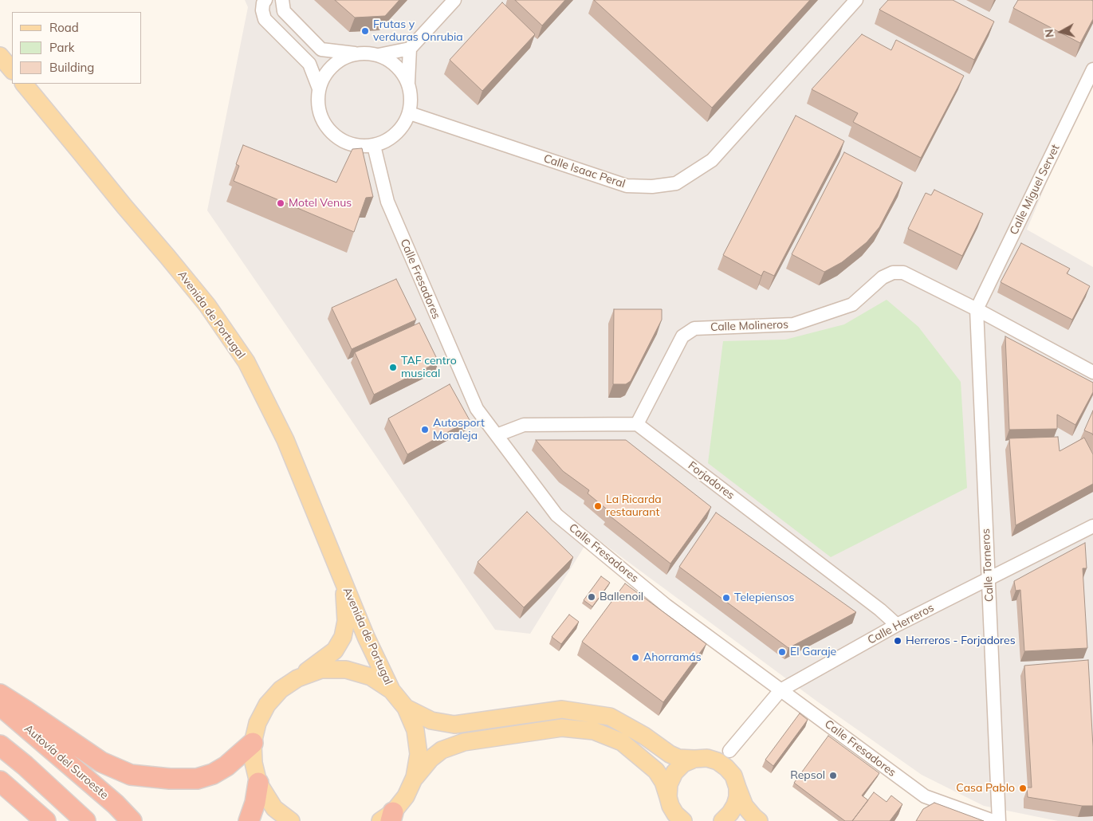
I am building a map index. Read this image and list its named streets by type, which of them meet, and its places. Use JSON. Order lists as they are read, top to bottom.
{
  "streets": {
    "highway": ["Autovía del Suroeste"],
    "main road": ["Avenida de Portugal"],
    "street": [
      "Calle Isaac Peral",
      "Calle Miguel Servet",
      "Calle Fresadores",
      "Calle Molineros",
      "Forjadores",
      "Calle Torneros",
      "Calle Herreros"
    ]
  },
  "crossings": [
    ["Calle Isaac Peral", "Calle Fresadores"],
    ["Calle Miguel Servet", "Calle Molineros"],
    ["Calle Miguel Servet", "Calle Torneros"],
    ["Calle Fresadores", "Calle Herreros"],
    ["Calle Molineros", "Forjadores"],
    ["Calle Molineros", "Calle Torneros"],
    ["Forjadores", "Calle Herreros"],
    ["Calle Torneros", "Calle Herreros"]
  ],
  "places": [
    "Frutas y verduras Onrubia",
    "Motel Venus",
    "TAF centro musical",
    "Autosport Moraleja",
    "La Ricarda restaurant",
    "Ballenoil",
    "Telepiensos",
    "Herreros - Forjadores",
    "El Garaje",
    "Ahorramás",
    "Repsol",
    "Casa Pablo"
  ],
  "legend": ["Road", "Park", "Building"],
  "north": "left"
}
